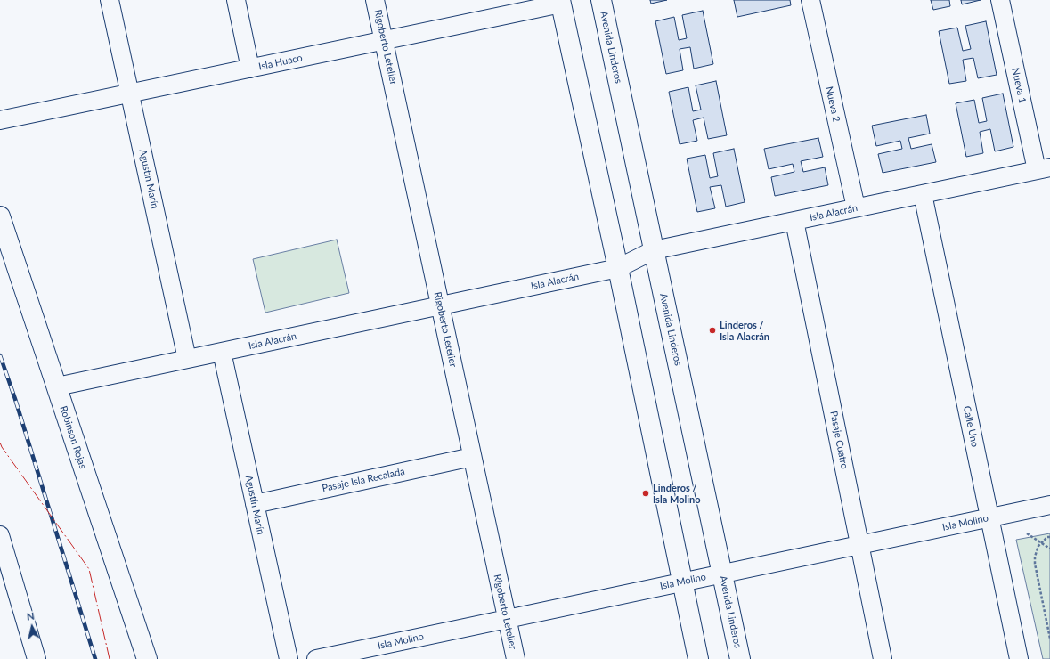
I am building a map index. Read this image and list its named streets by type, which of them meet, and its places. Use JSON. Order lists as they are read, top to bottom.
{
  "streets": {
    "street": [
      "Rigoberto Letelier",
      "Avenida Linderos",
      "Isla Huaco",
      "Nueva 1",
      "Nueva 2",
      "Agustín Marín",
      "Isla Alacrán",
      "Calle Uno",
      "Robinson Rojas",
      "Pasaje Cuatro",
      "Pasaje Isla Recalada",
      "Isla Molino"
    ]
  },
  "crossings": [
    ["Rigoberto Letelier", "Isla Huaco"],
    ["Rigoberto Letelier", "Isla Alacrán"],
    ["Rigoberto Letelier", "Pasaje Isla Recalada"],
    ["Rigoberto Letelier", "Isla Molino"],
    ["Avenida Linderos", "Isla Alacrán"],
    ["Avenida Linderos", "Isla Molino"],
    ["Isla Huaco", "Agustín Marín"],
    ["Nueva 1", "Isla Alacrán"],
    ["Nueva 2", "Isla Alacrán"],
    ["Agustín Marín", "Isla Alacrán"],
    ["Agustín Marín", "Pasaje Isla Recalada"],
    ["Isla Alacrán", "Calle Uno"],
    ["Isla Alacrán", "Robinson Rojas"],
    ["Isla Alacrán", "Pasaje Cuatro"],
    ["Calle Uno", "Isla Molino"],
    ["Pasaje Cuatro", "Isla Molino"]
  ],
  "places": ["Linderos / Isla Alacrán", "Linderos / Isla Molino"],
  "north": "top"
}
